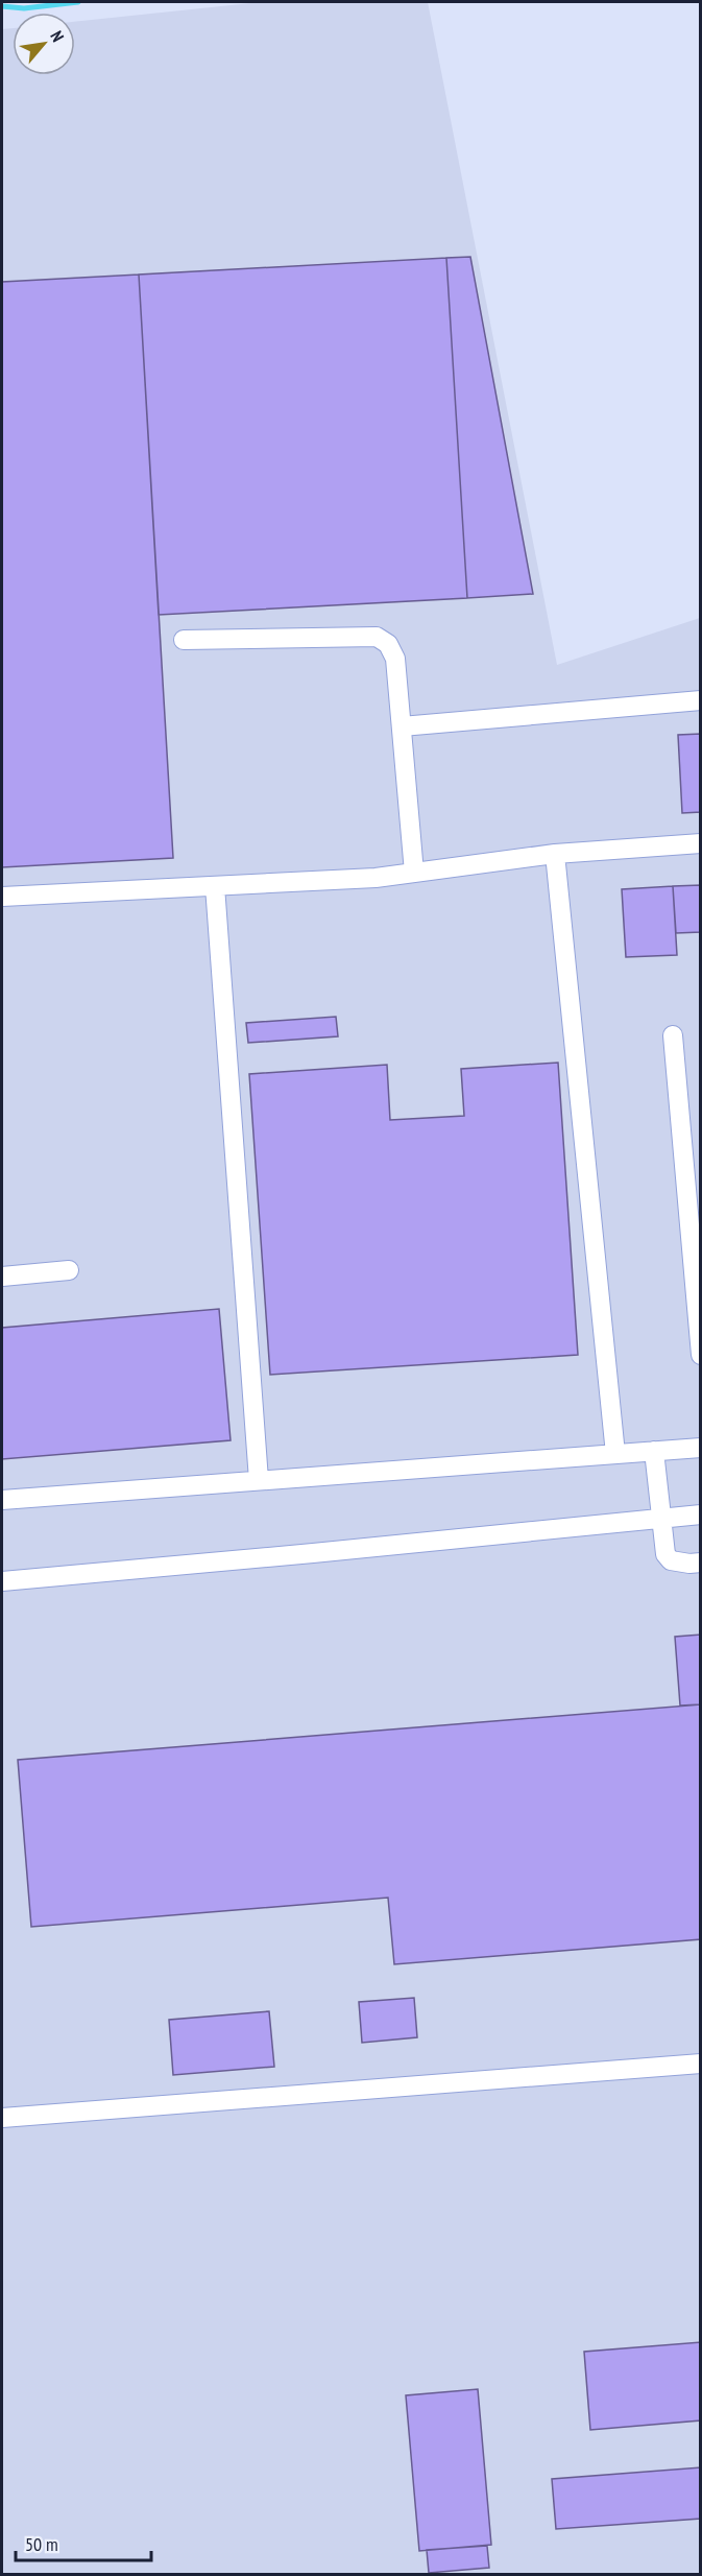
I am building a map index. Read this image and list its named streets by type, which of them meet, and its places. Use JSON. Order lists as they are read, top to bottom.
{
  "scale_bar": "50 m",
  "north": "top right"
}
